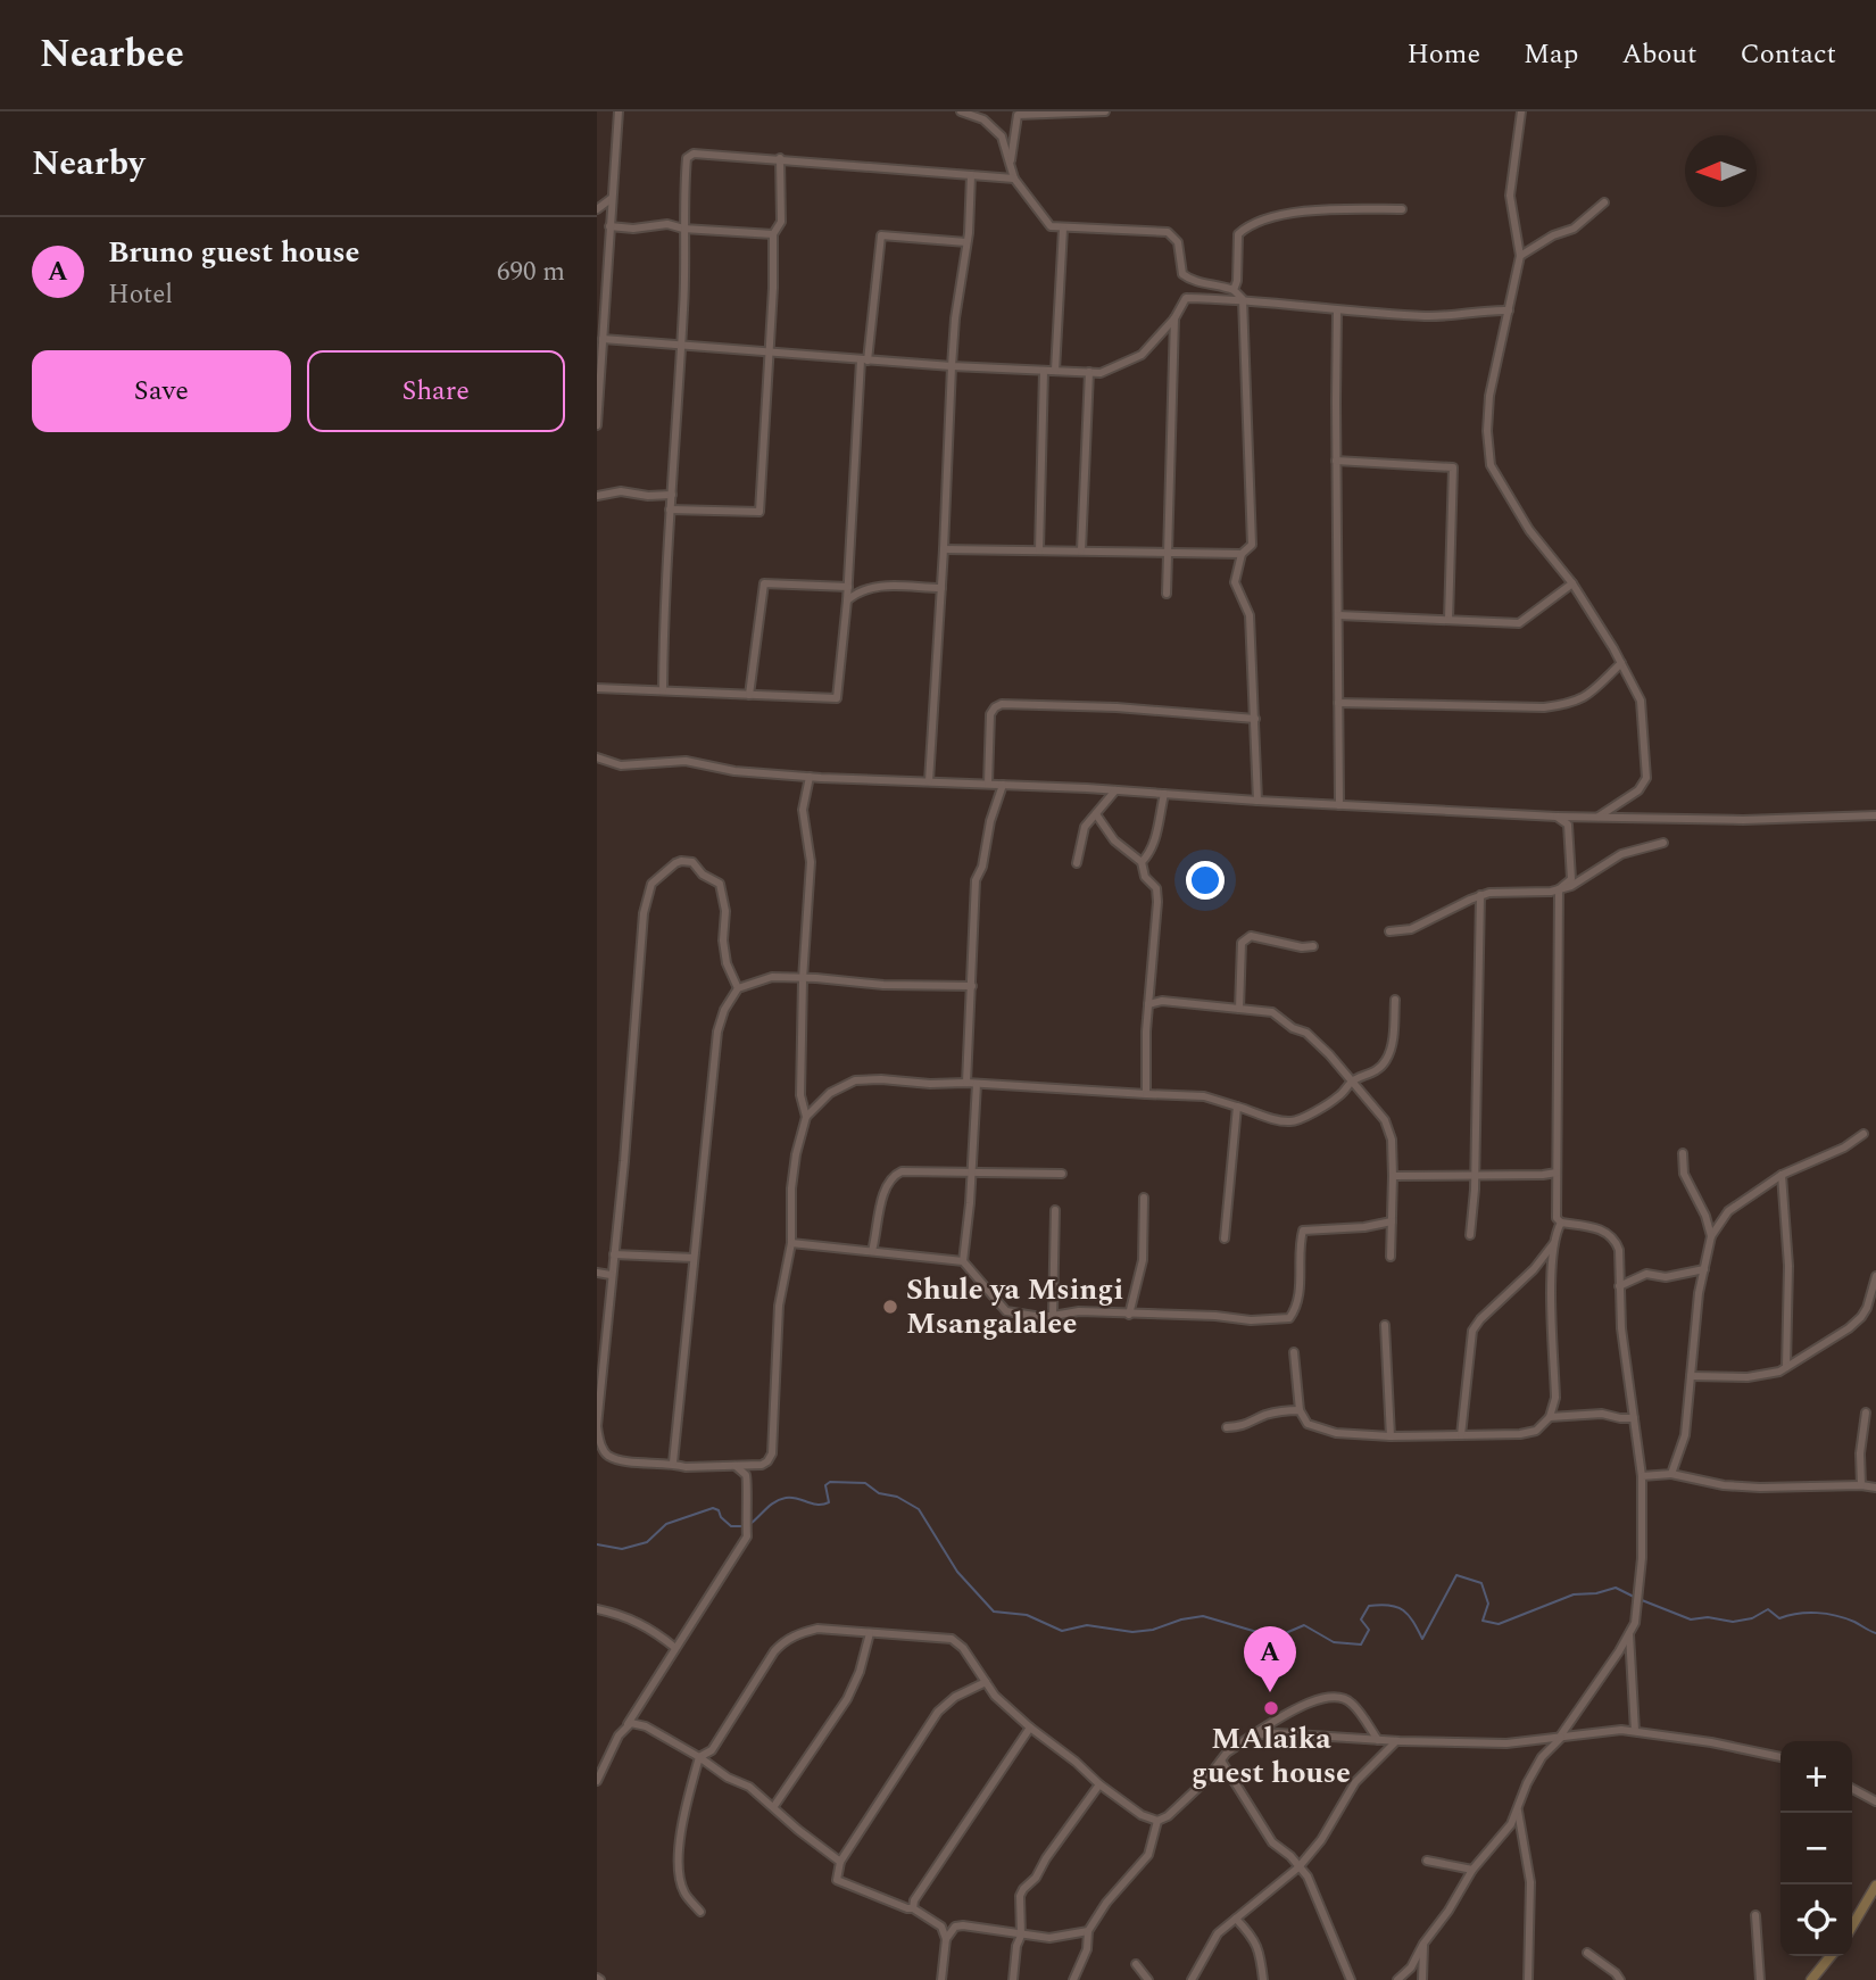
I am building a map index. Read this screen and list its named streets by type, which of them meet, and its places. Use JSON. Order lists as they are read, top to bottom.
{
  "places": ["Shule ya Msingi Msangalalee", "MAlaika guest house"],
  "north": "left",
  "page": {
    "header": "Nearbee",
    "nav": [
      "Home",
      "Map",
      "About",
      "Contact"
    ],
    "heading": "Nearby",
    "list": [
      {
        "mark": "A",
        "name": "Bruno guest house",
        "note": "Hotel",
        "value": "690 m"
      }
    ],
    "buttons": ["Save", "Share"],
    "pins": "A",
    "map_buttons": ["+", "−"]
  }
}
